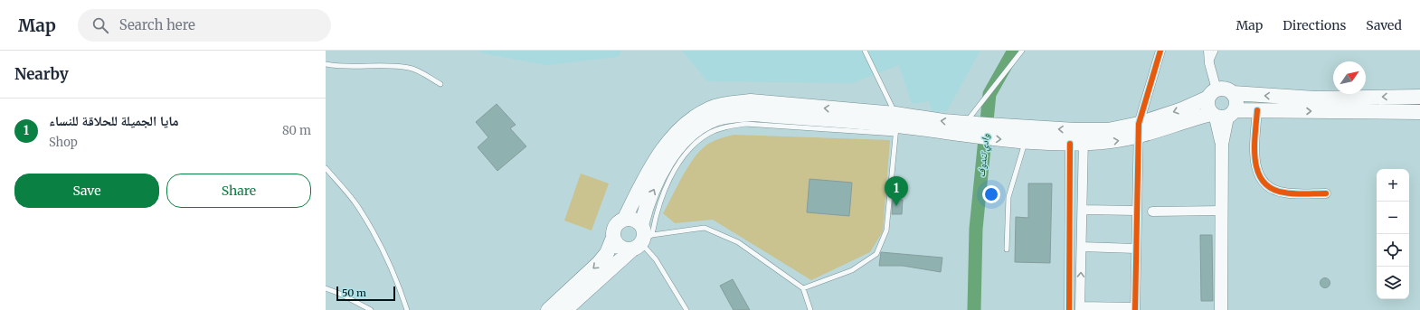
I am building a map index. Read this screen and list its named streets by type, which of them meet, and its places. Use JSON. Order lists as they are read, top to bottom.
{
  "water": ["وادي تندوف"],
  "scale_bar": "50 m",
  "north": "top right",
  "page": {
    "header": "Map",
    "search": "Search here",
    "nav": ["Map", "Directions", "Saved"],
    "heading": "Nearby",
    "list": [
      {
        "mark": "1",
        "name": "مايا الجميلة للحلاقة للنساء",
        "note": "Shop",
        "value": "80 m"
      }
    ],
    "buttons": ["Save", "Share"],
    "map_buttons": ["+", "−"],
    "pins": "1",
    "scale": "50 m"
  }
}
